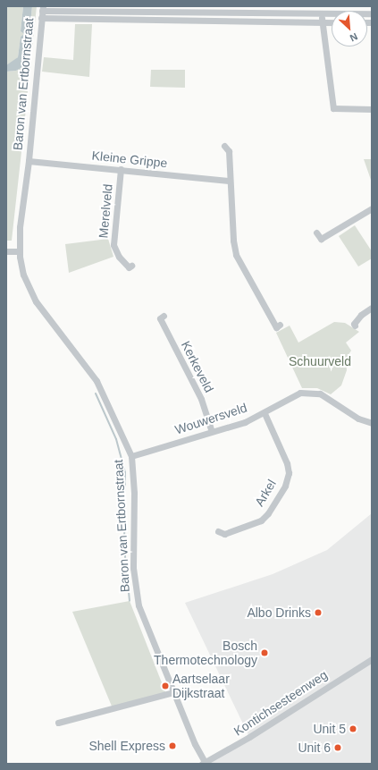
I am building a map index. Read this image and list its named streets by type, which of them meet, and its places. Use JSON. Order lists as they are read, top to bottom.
{
  "streets": {
    "street": [
      "Baron van Ertbornstraat",
      "Kleine Grippe",
      "Merelveld",
      "Kerkeveld",
      "Wouwersveld",
      "Arkel",
      "Kontichsesteenweg"
    ]
  },
  "crossings": [
    ["Baron van Ertbornstraat", "Kleine Grippe"],
    ["Baron van Ertbornstraat", "Wouwersveld"],
    ["Baron van Ertbornstraat", "Kontichsesteenweg"],
    ["Kleine Grippe", "Merelveld"],
    ["Kerkeveld", "Wouwersveld"],
    ["Wouwersveld", "Arkel"]
  ],
  "parks": ["Schuurveld"],
  "places": [
    "Albo Drinks",
    "Bosch Thermotechnology",
    "Aartselaar Dijkstraat",
    "Unit 5",
    "Shell Express",
    "Unit 6"
  ],
  "north": "bottom right"
}
